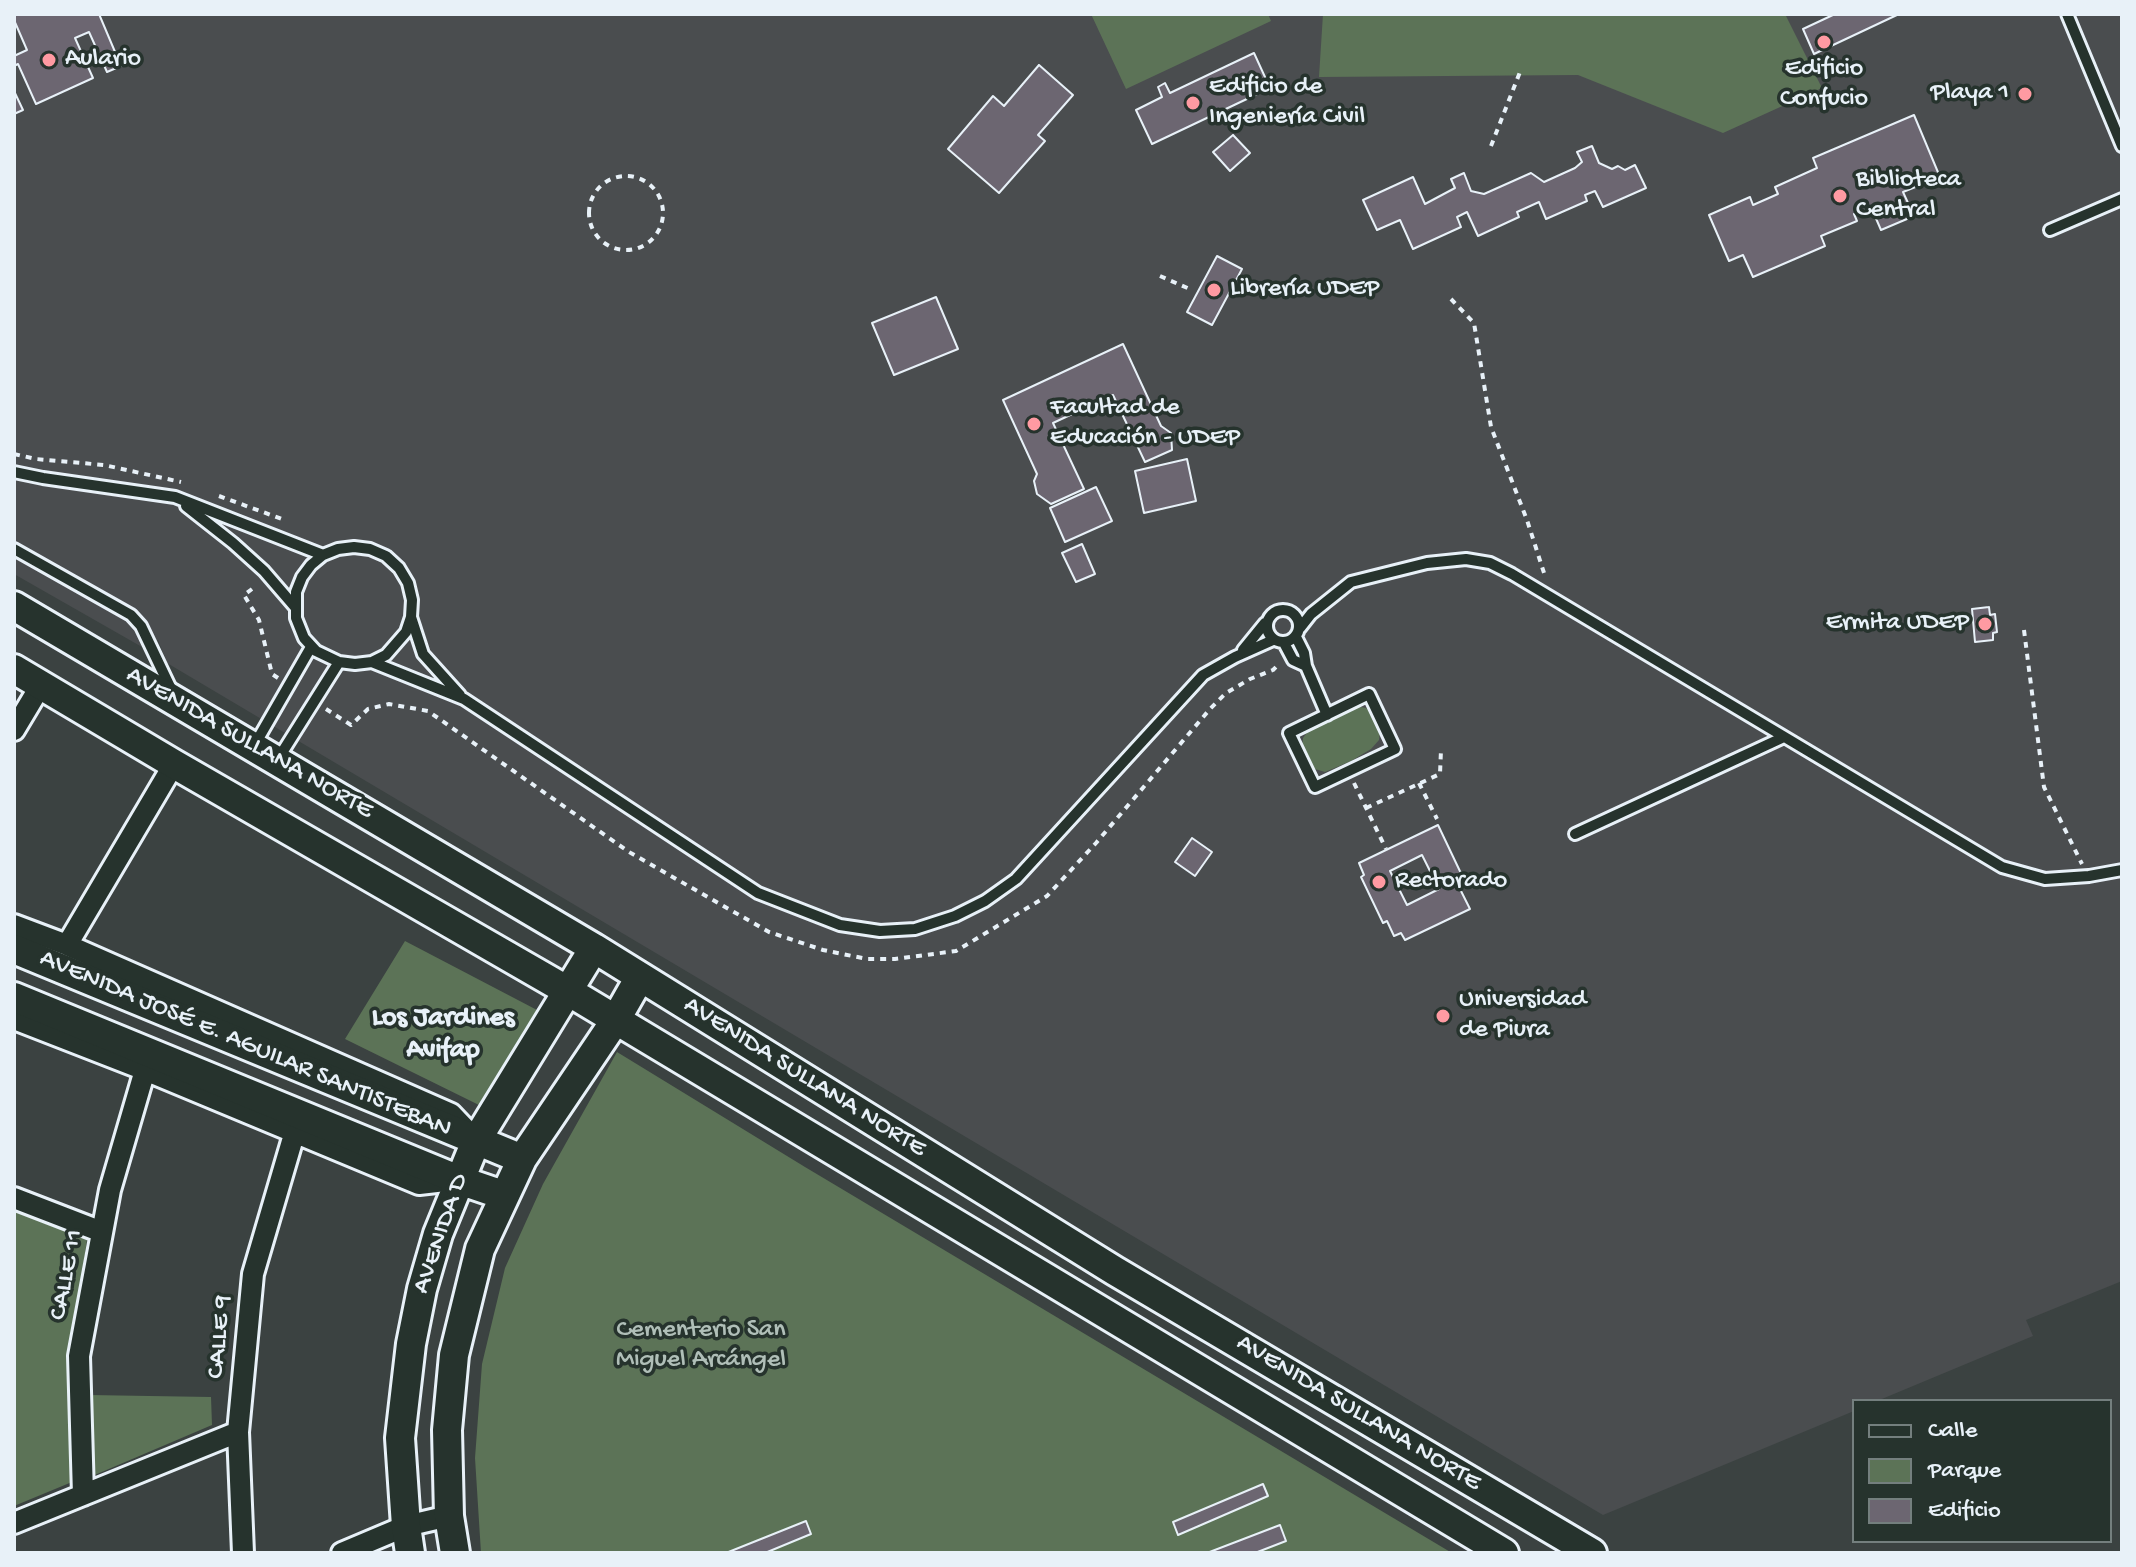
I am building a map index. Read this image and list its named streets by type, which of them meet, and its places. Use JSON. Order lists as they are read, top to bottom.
{
  "streets": {
    "main road": ["AVENIDA SULLANA NORTE", "AVENIDA JOSÉ E. AGUILAR SANTISTEBAN", "AVENIDA D"],
    "street": ["CALLE 11", "CALLE 9"]
  },
  "crossings": [
    ["AVENIDA SULLANA NORTE", "AVENIDA D"],
    ["AVENIDA JOSÉ E. AGUILAR SANTISTEBAN", "AVENIDA D"],
    ["AVENIDA JOSÉ E. AGUILAR SANTISTEBAN", "CALLE 11"],
    ["AVENIDA JOSÉ E. AGUILAR SANTISTEBAN", "CALLE 9"]
  ],
  "districts": ["Los Jardines Avifap"],
  "parks": ["Cementerio San Miguel Arcángel"],
  "places": [
    "Edificio Confucio",
    "Aulario",
    "Playa 1",
    "Edificio de Ingeniería Civil",
    "Biblioteca Central",
    "Librería UDEP",
    "Facultad de Educación - UDEP",
    "Ermita UDEP",
    "Rectorado",
    "Universidad de Piura"
  ],
  "legend": ["Calle", "Parque", "Edificio"]
}
